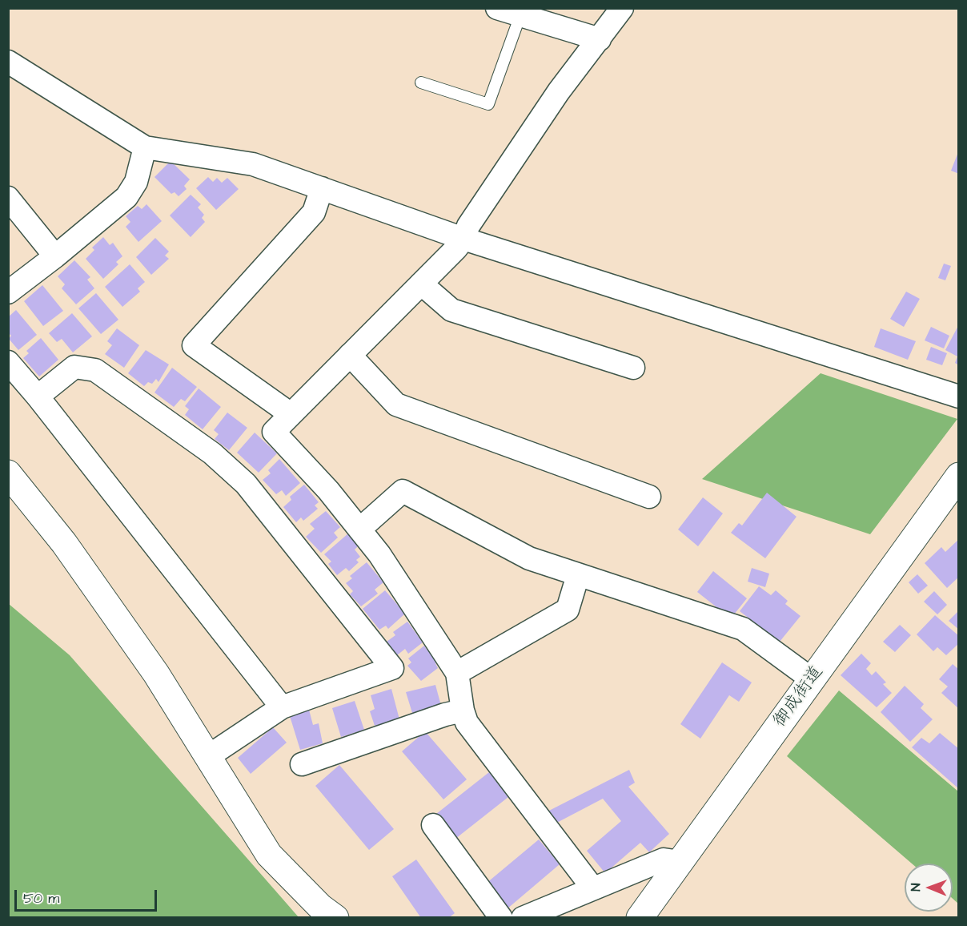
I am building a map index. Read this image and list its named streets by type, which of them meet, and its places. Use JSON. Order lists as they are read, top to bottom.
{
  "streets": {
    "street": ["御成街道"]
  },
  "scale_bar": "50 m",
  "north": "left"
}
